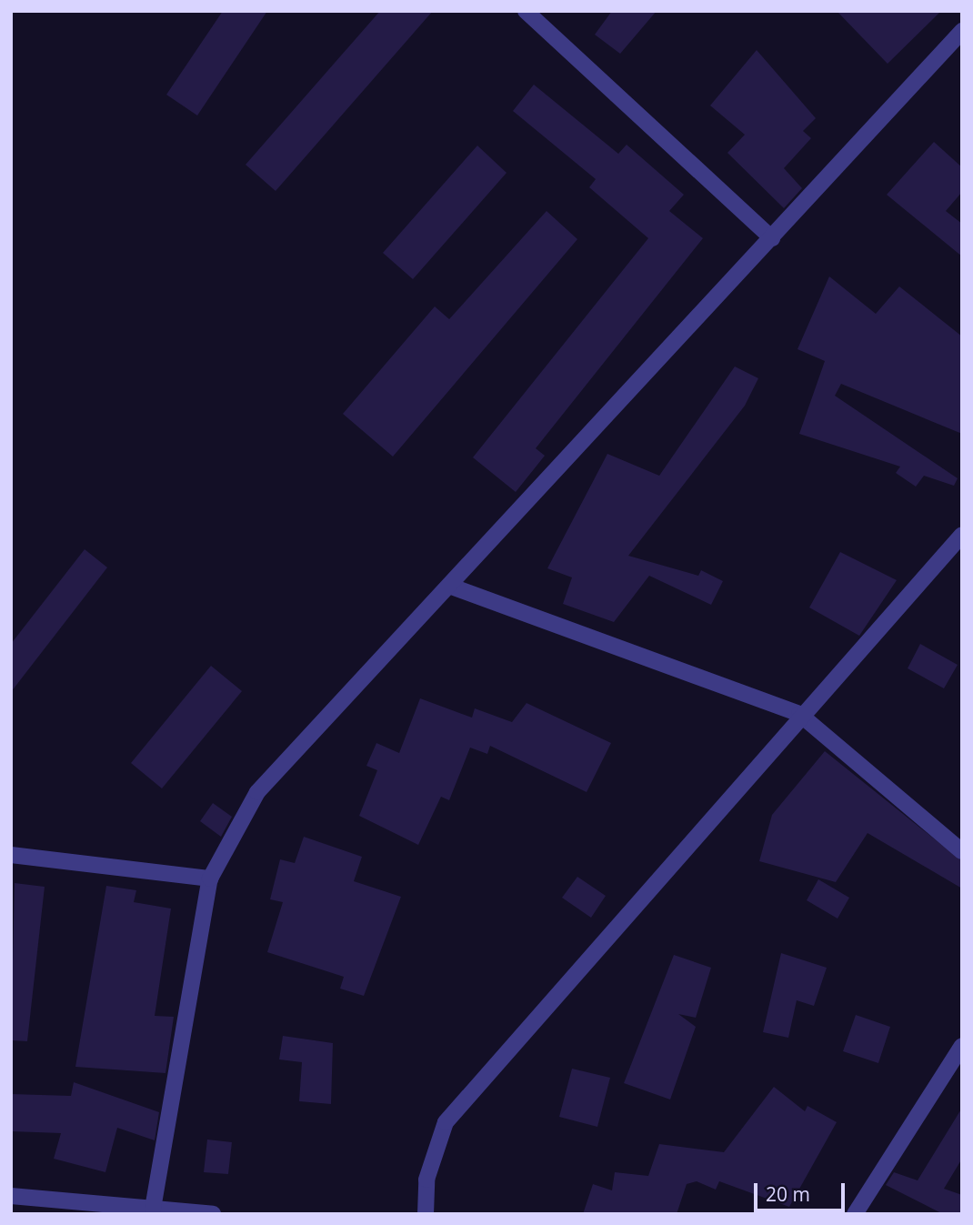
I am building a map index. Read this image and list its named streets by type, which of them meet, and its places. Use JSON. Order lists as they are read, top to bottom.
{
  "scale_bar": "20 m"
}
